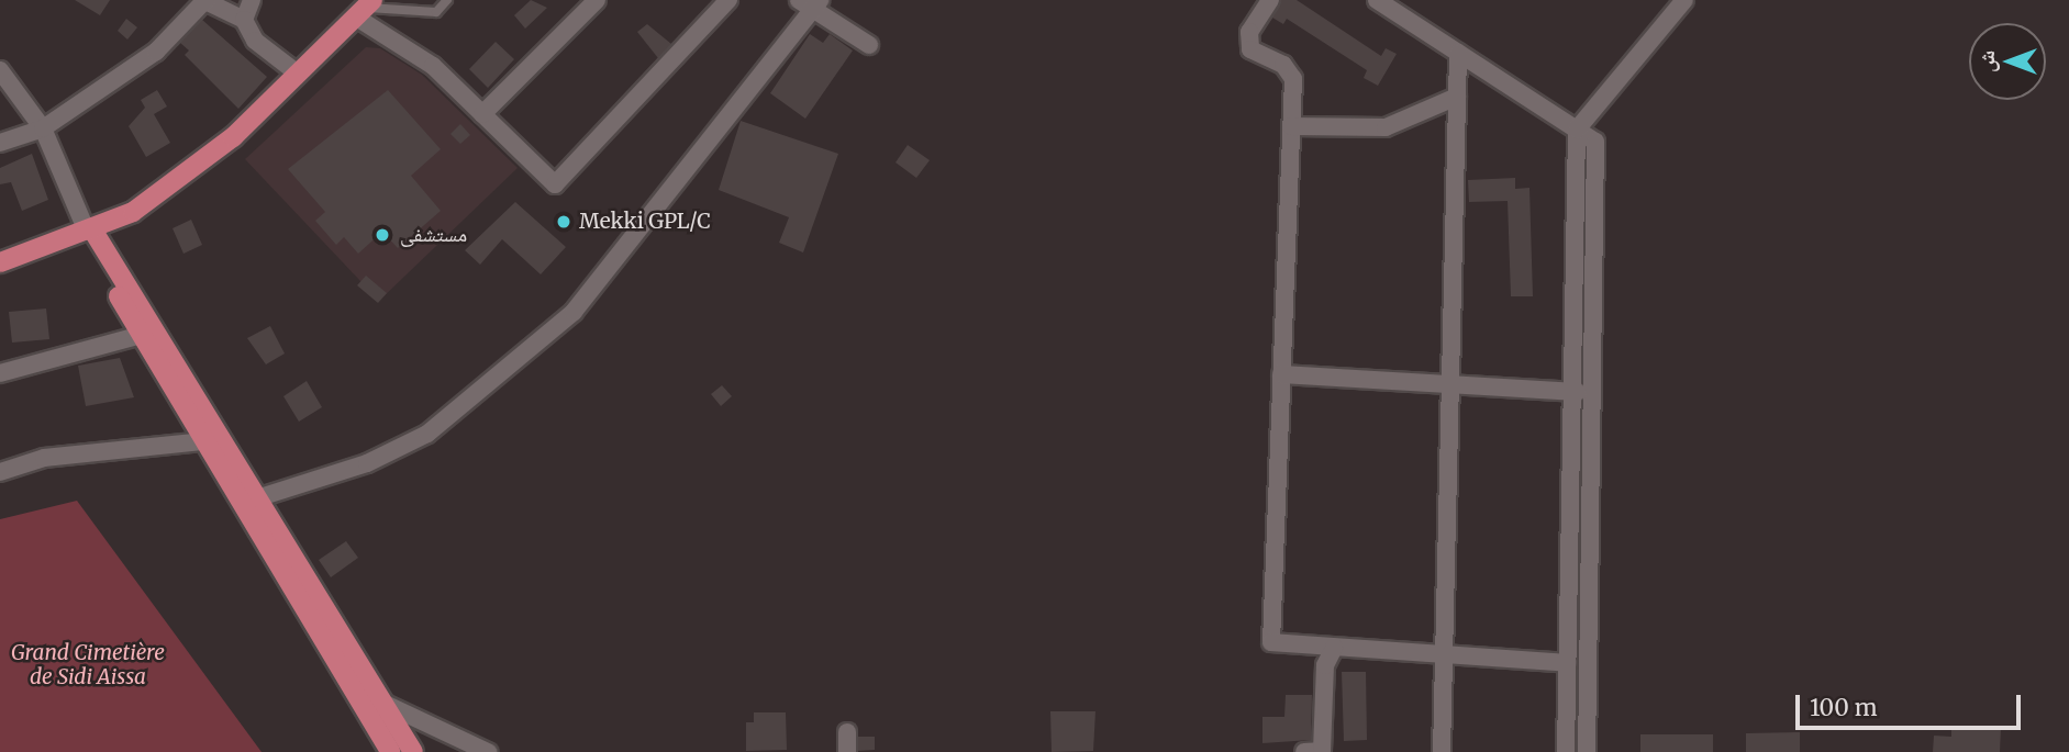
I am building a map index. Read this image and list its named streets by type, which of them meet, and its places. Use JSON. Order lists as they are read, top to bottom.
{
  "parks": ["Grand Cimetière de Sidi Aissa"],
  "places": ["Mekki GPL/C", "مستشفى"],
  "scale_bar": "100 m",
  "north": "left"
}
